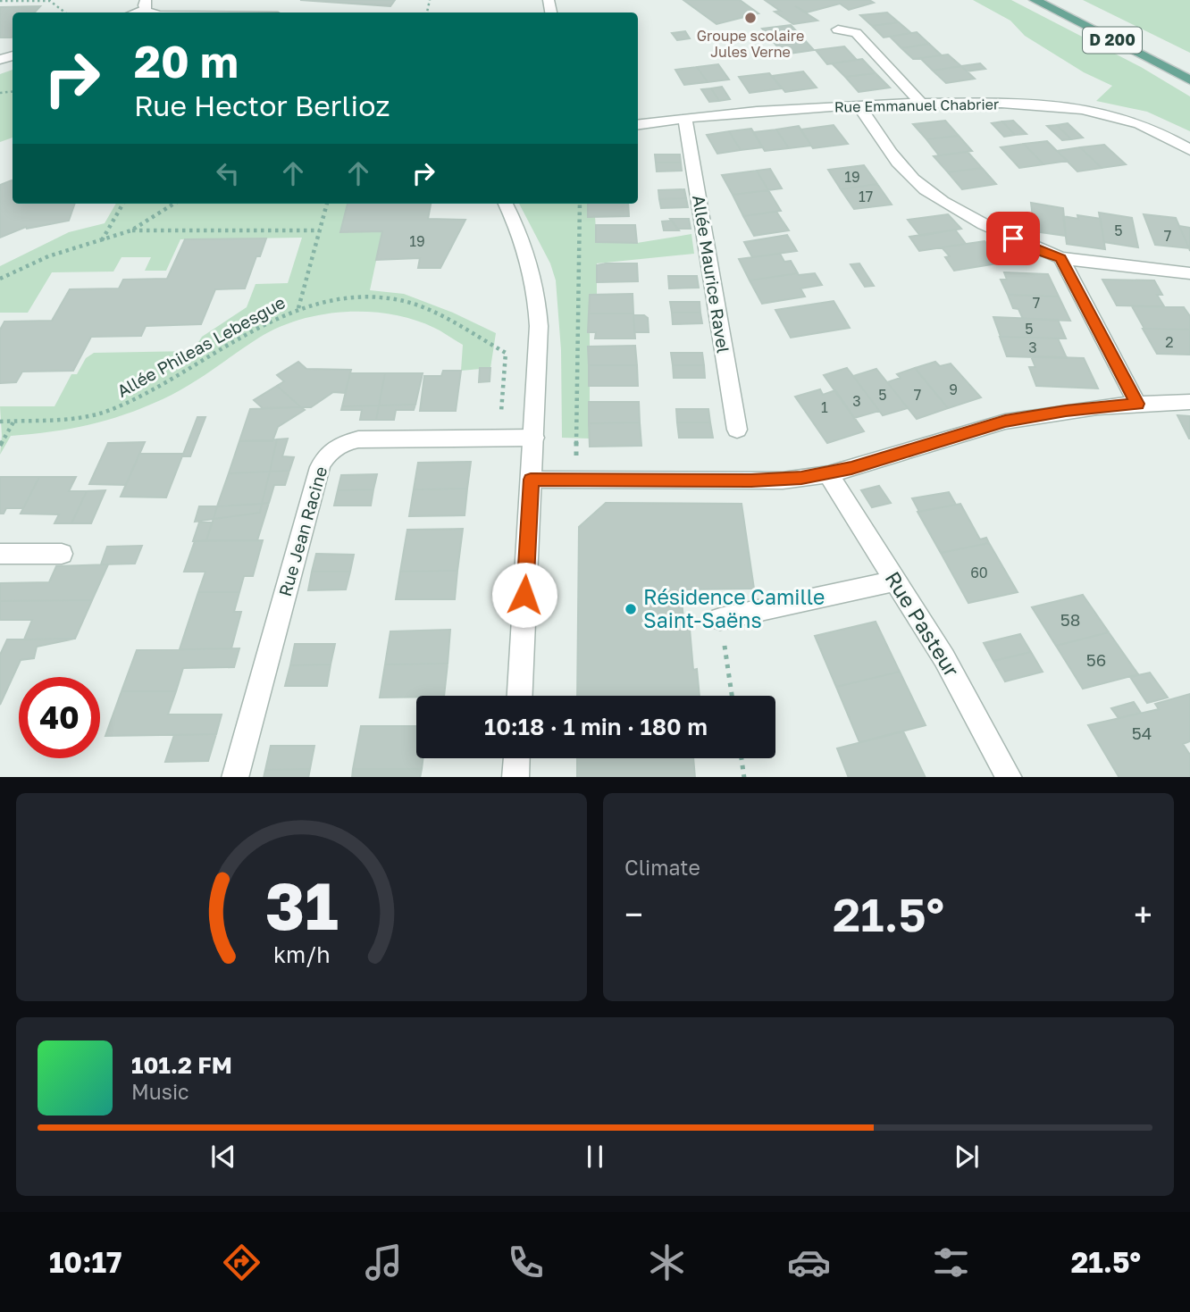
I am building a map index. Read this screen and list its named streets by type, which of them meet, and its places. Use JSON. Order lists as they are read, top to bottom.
{
  "streets": {
    "main road": ["D 200"],
    "street": [
      "Rue Emmanuel Chabrier",
      "Allée Maurice Ravel",
      "Rue Jean Racine",
      "Rue Pasteur"
    ],
    "path": ["Allée Phileas Lebesgue"]
  },
  "crossings": [
    ["Rue Emmanuel Chabrier", "Allée Maurice Ravel"],
    ["Allée Phileas Lebesgue", "Rue Jean Racine"]
  ],
  "places": ["Groupe scolaire Jules Verne", "Résidence Camille Saint-Saëns"],
  "house_numbers": [
    "19",
    "17",
    "5",
    "7",
    "19",
    "7",
    "5",
    "2",
    "3",
    "9",
    "5",
    "7",
    "3",
    "1",
    "60",
    "58",
    "56",
    "54"
  ],
  "page": {
    "turn": ["20 m", "Rue Hector Berlioz"],
    "limit": "40",
    "trip": "10:18 · 1 min · 180 m",
    "tile": "Climate",
    "heat": ["−", "21.5°", "+"],
    "song": ["101.2 FM", "Music"],
    "tabs": ["10:17", "21.5°"],
    "gauge": ["31", "km/h"]
  }
}
